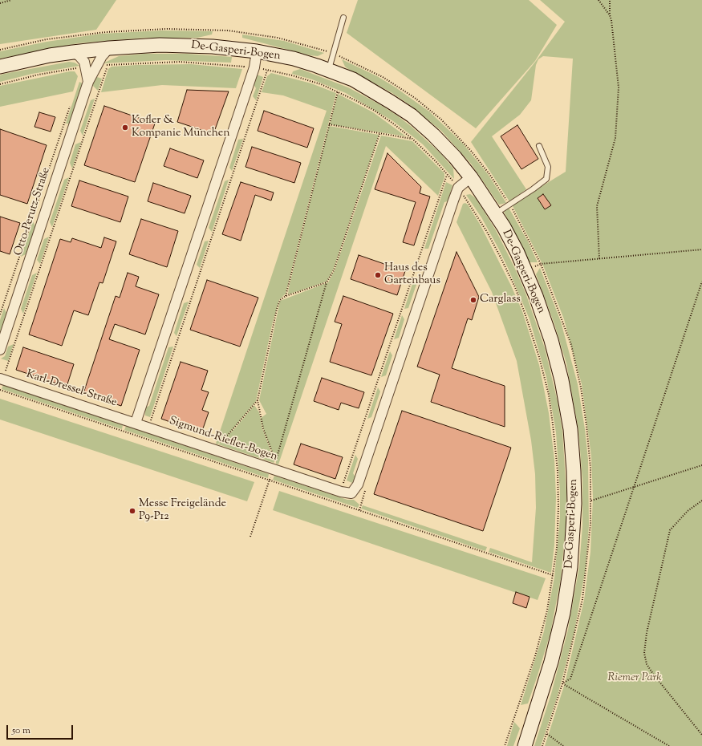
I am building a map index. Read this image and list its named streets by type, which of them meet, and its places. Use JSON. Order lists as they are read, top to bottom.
{
  "streets": {
    "main road": ["De-Gasperi-Bogen"],
    "street": ["Otto-Perutz-Straße", "Karl-Dressel-Straße", "Sigmund-Riefler-Bogen"]
  },
  "crossings": [
    ["De-Gasperi-Bogen", "Otto-Perutz-Straße"],
    ["Karl-Dressel-Straße", "Sigmund-Riefler-Bogen"]
  ],
  "parks": ["Riemer Park"],
  "places": [
    "Kofler & Kompanie München",
    "Haus des Gartenbaus",
    "Carglass",
    "Messe Freigelände P9-P12"
  ],
  "scale_bar": "50 m"
}
